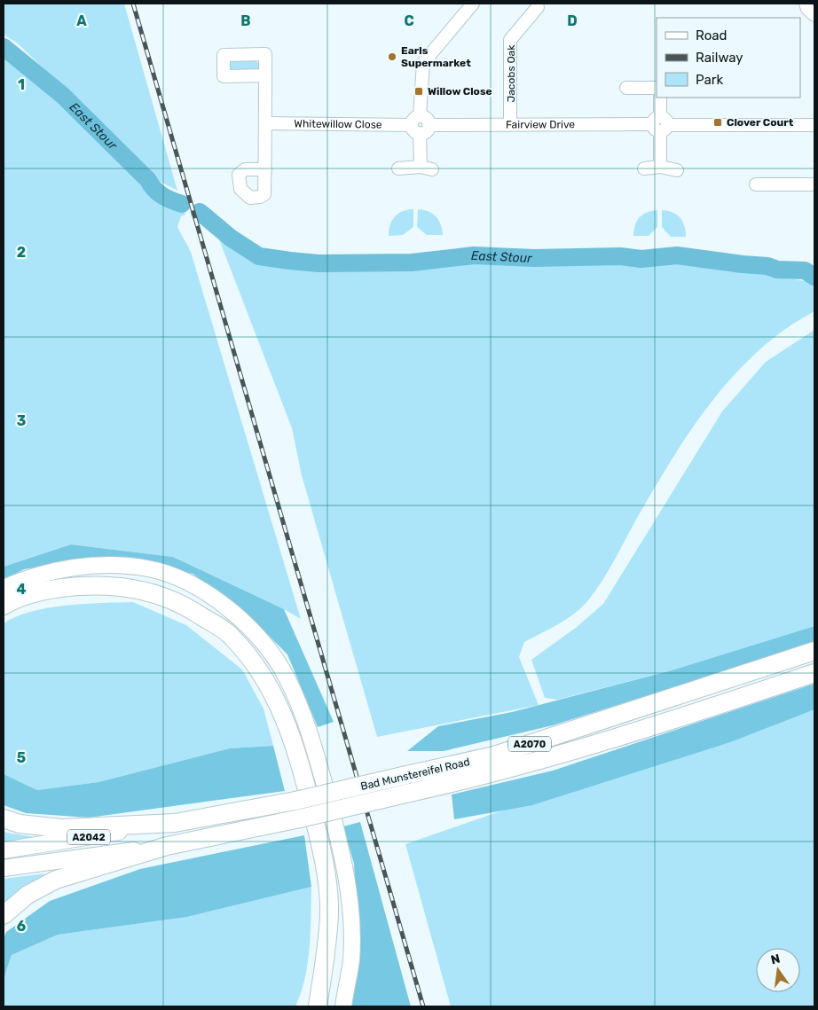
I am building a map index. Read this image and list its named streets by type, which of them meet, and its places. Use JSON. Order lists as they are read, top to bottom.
{
  "streets": {
    "highway": ["A2070", "Bad Munstereifel Road"],
    "main road": ["A2042"],
    "street": ["Jacobs Oak", "Whitewillow Close", "Fairview Drive"]
  },
  "crossings": [
    ["Jacobs Oak", "Fairview Drive"],
    ["Whitewillow Close", "Fairview Drive"]
  ],
  "water": ["East Stour"],
  "places": {
    "other": ["Earls Supermarket"],
    "transit": ["Willow Close", "Clover Court"]
  },
  "legend": ["Road", "Railway", "Park"],
  "north": "top",
  "grid": {
    "columns": [
      "A",
      "B",
      "C",
      "D"
    ],
    "rows": [
      "1",
      "2",
      "3",
      "4",
      "5",
      "6"
    ]
  }
}
